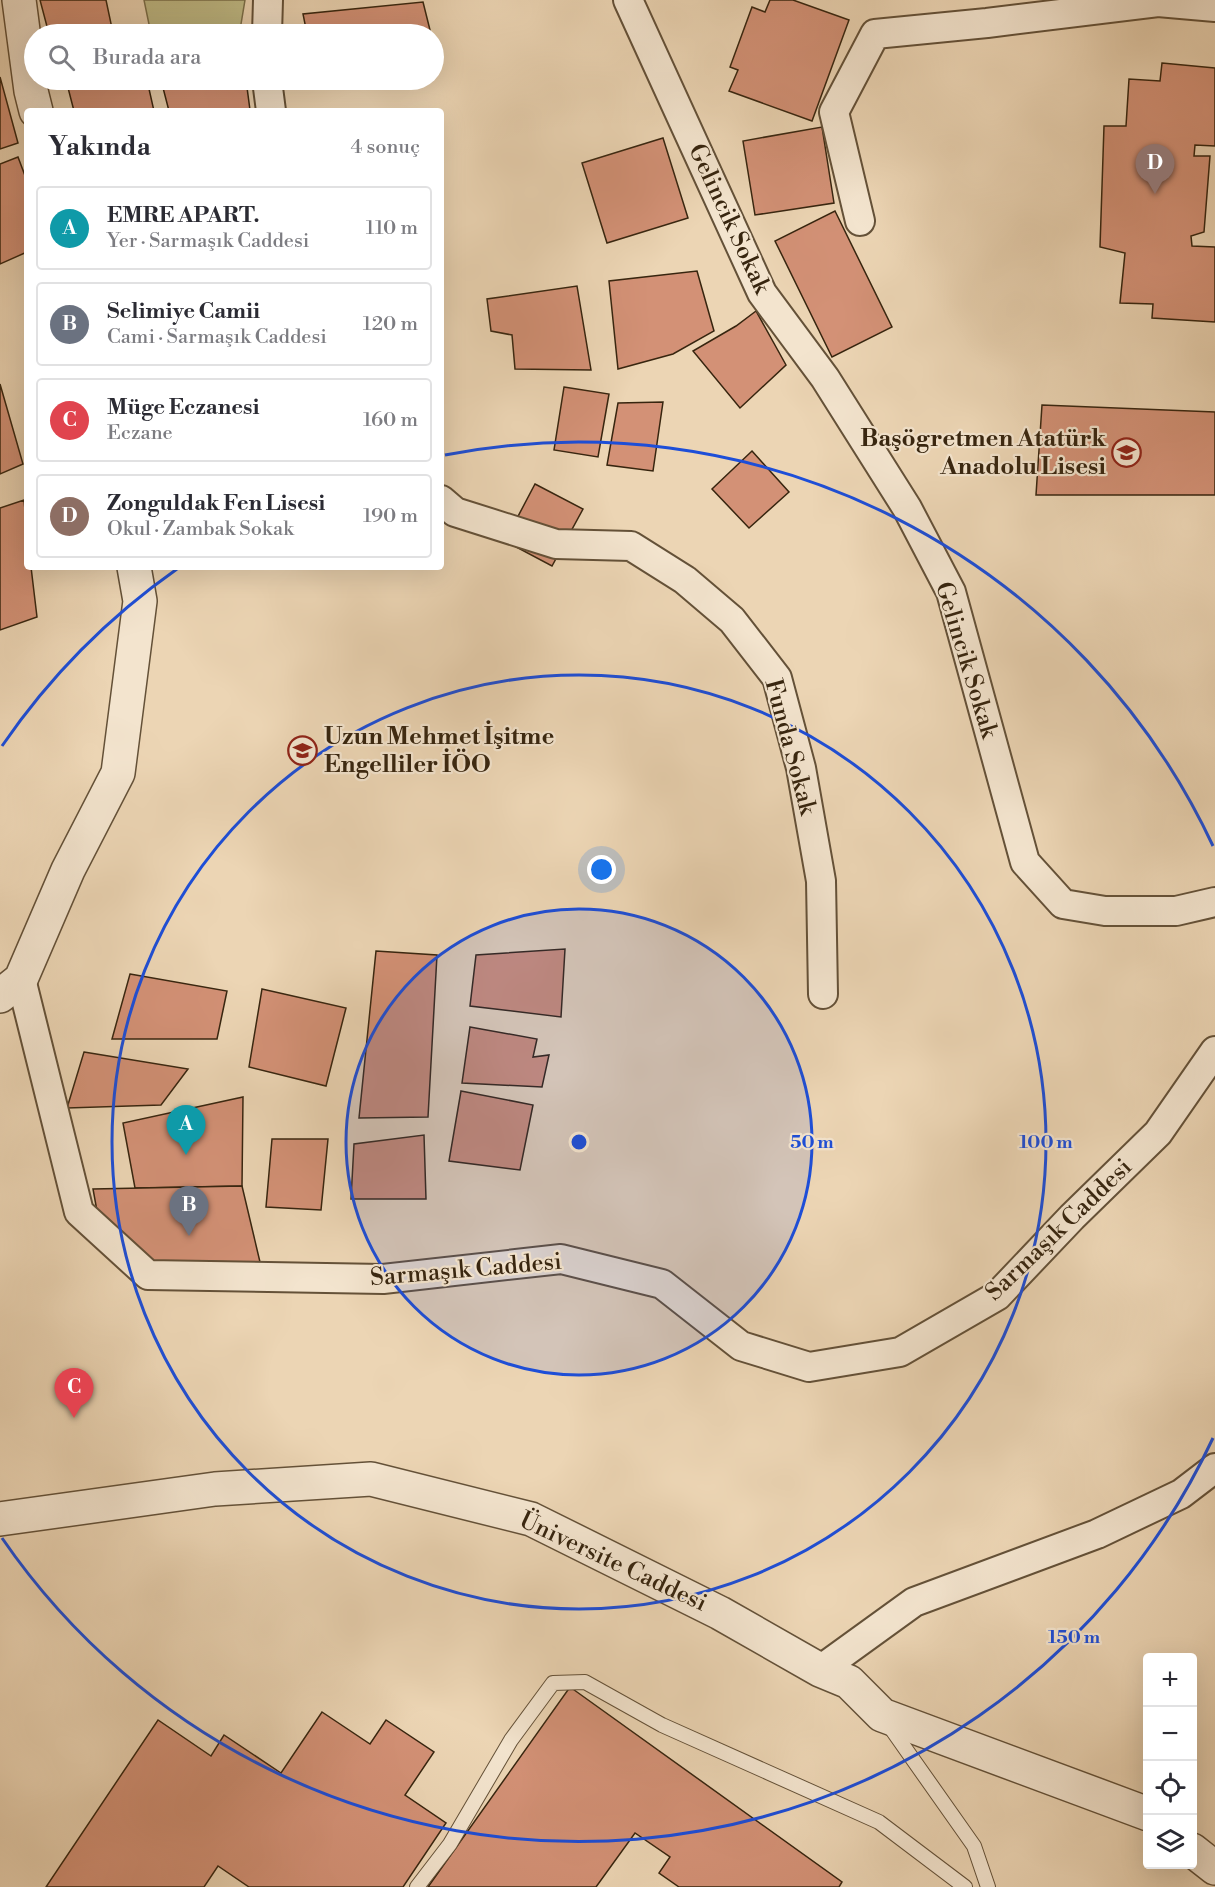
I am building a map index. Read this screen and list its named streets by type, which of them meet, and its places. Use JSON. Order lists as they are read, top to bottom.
{
  "streets": {
    "street": [
      "Gelincik Sokak",
      "Funda Sokak",
      "Sarmaşık Caddesi",
      "Üniversite Caddesi"
    ]
  },
  "places": {
    "school or university": ["Başögretmen Atatürk Anadolu Lisesi", "Uzun Mehmet İşitme Engelliler İÖO"]
  },
  "page": {
    "search": "Burada ara",
    "heading": ["Yakında", "4 sonuç"],
    "pins": [
      "D",
      "A",
      "B",
      "C"
    ],
    "list": [
      {
        "mark": "A",
        "name": "EMRE APART.",
        "note": "Yer · Sarmaşık Caddesi",
        "value": "110 m"
      },
      {
        "mark": "B",
        "name": "Selimiye Camii",
        "note": "Cami · Sarmaşık Caddesi",
        "value": "120 m"
      },
      {
        "mark": "C",
        "name": "Müge Eczanesi",
        "note": "Eczane",
        "value": "160 m"
      },
      {
        "mark": "D",
        "name": "Zonguldak Fen Lisesi",
        "note": "Okul · Zambak Sokak",
        "value": "190 m"
      }
    ],
    "map_buttons": ["+", "−"]
  },
  "rings": ["50 m", "100 m", "150 m"]
}
